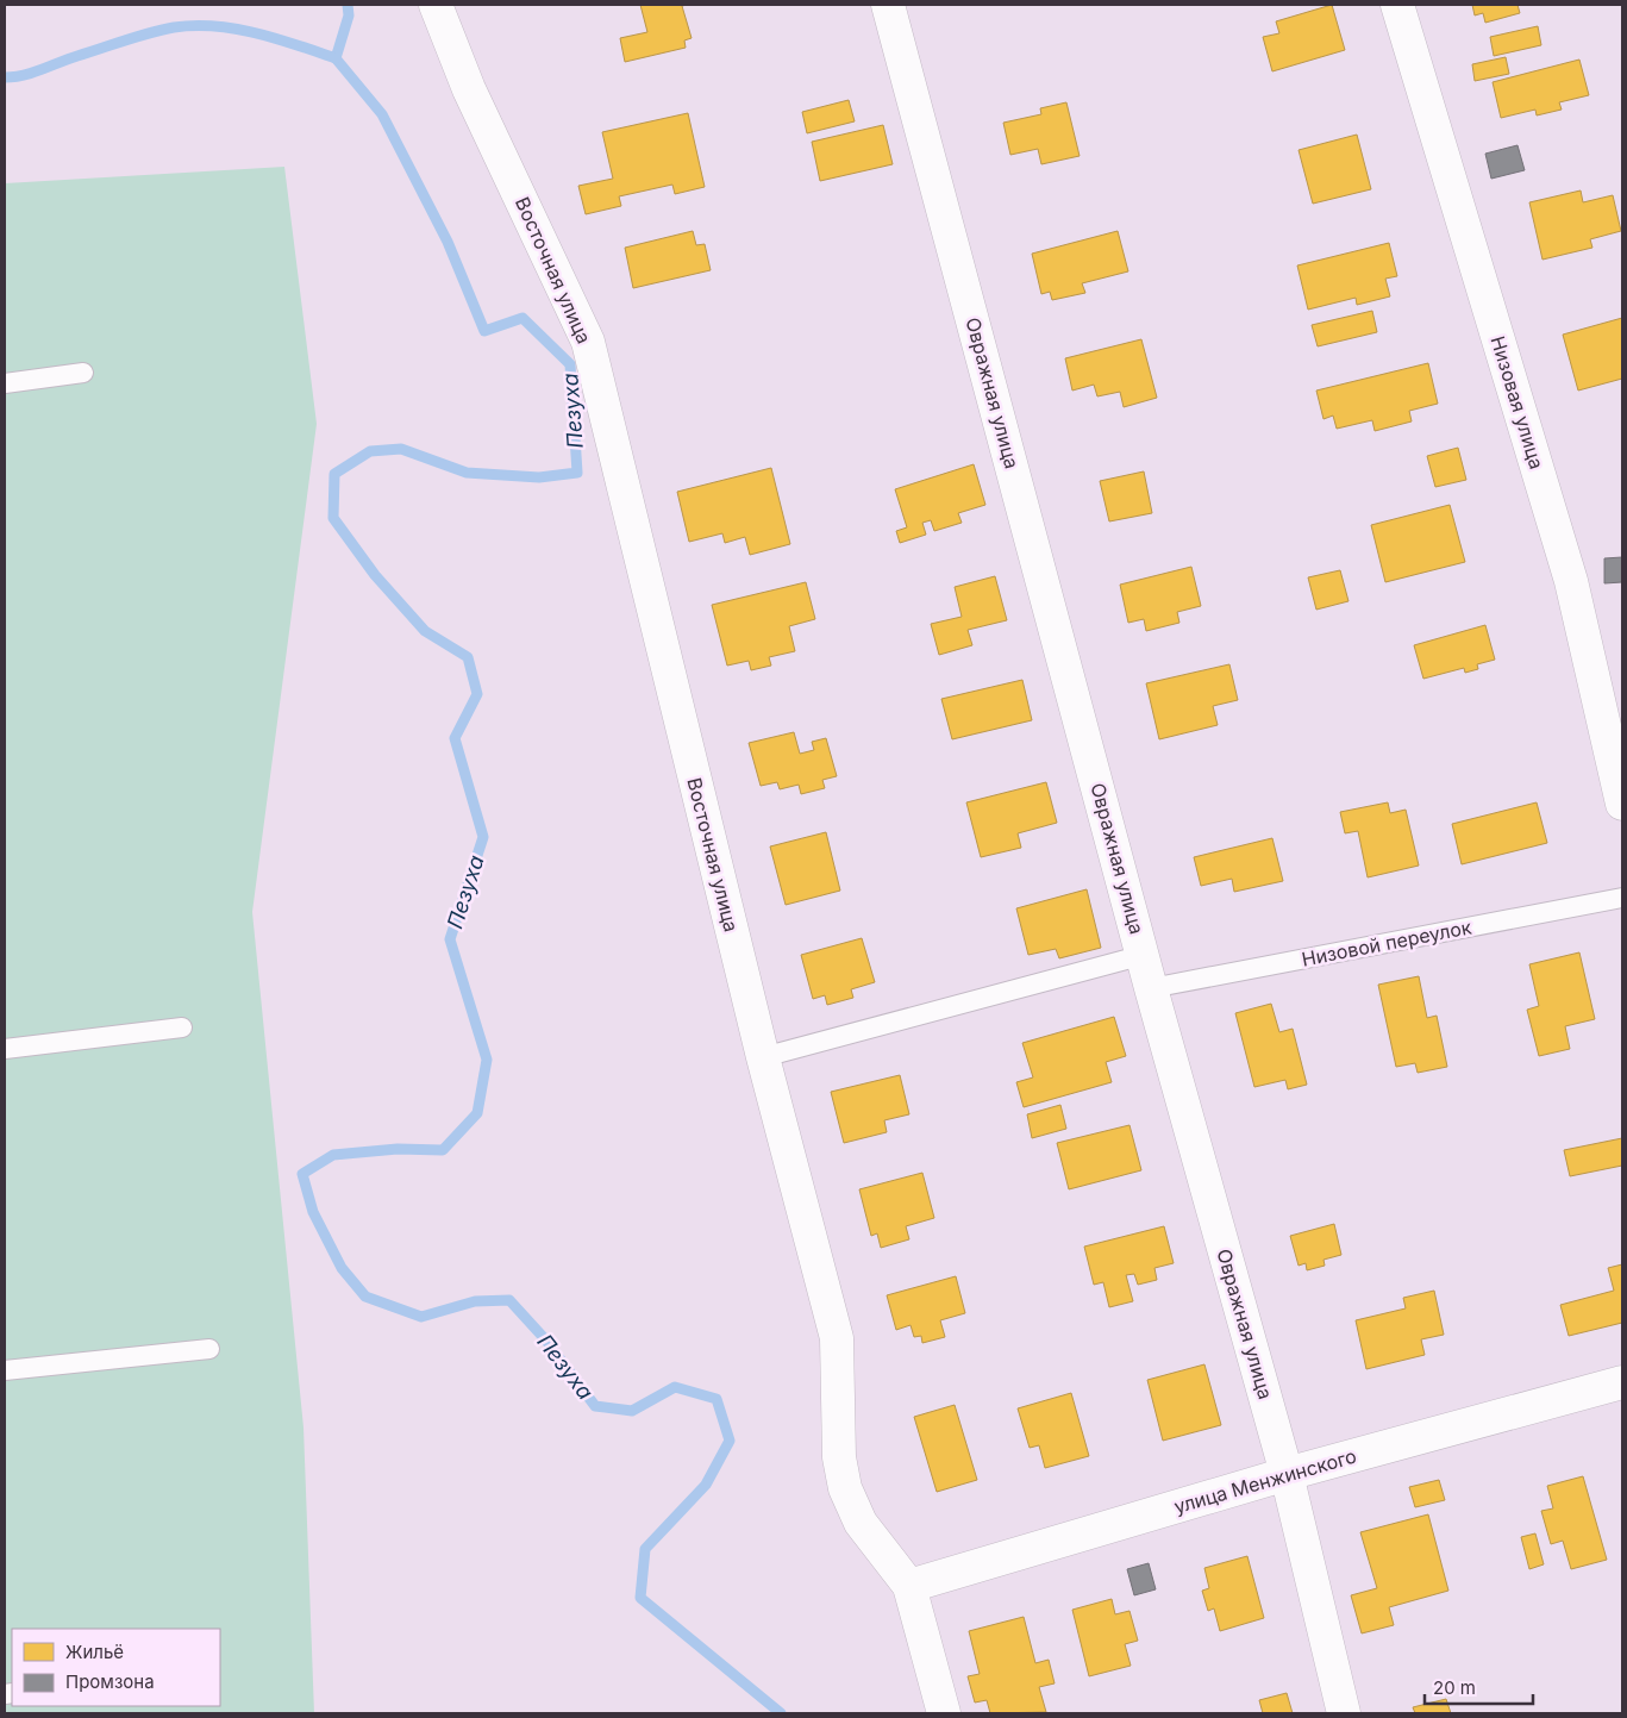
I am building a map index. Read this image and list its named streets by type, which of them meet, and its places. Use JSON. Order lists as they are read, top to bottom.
{
  "streets": {
    "street": [
      "Восточная улица",
      "Овражная улица",
      "Низовая улица",
      "улица Менжинского"
    ],
    "lane": ["Низовой переулок"]
  },
  "crossings": [
    ["Восточная улица", "улица Менжинского"],
    ["Овражная улица", "Низовой переулок"],
    ["Овражная улица", "улица Менжинского"]
  ],
  "water": ["Пезуха"],
  "legend": ["Жильё", "Промзона"],
  "scale_bar": "20 m"
}
